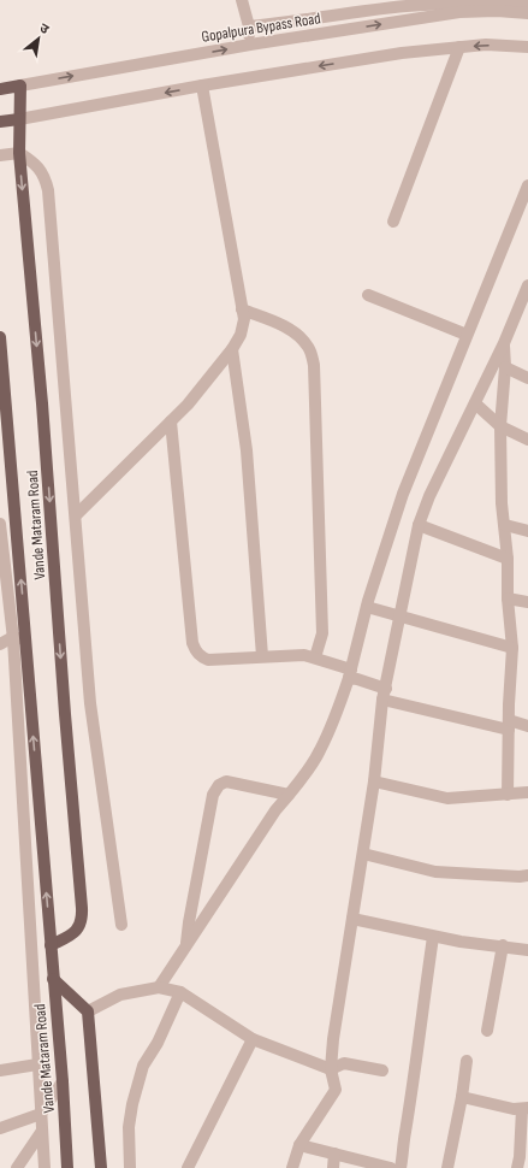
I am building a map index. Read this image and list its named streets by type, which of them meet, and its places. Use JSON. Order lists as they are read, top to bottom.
{
  "streets": {
    "main road": ["Gopalpura Bypass Road", "Vande Mataram Road"]
  },
  "crossings": [
    ["Gopalpura Bypass Road", "Vande Mataram Road"]
  ],
  "north": "top right"
}
